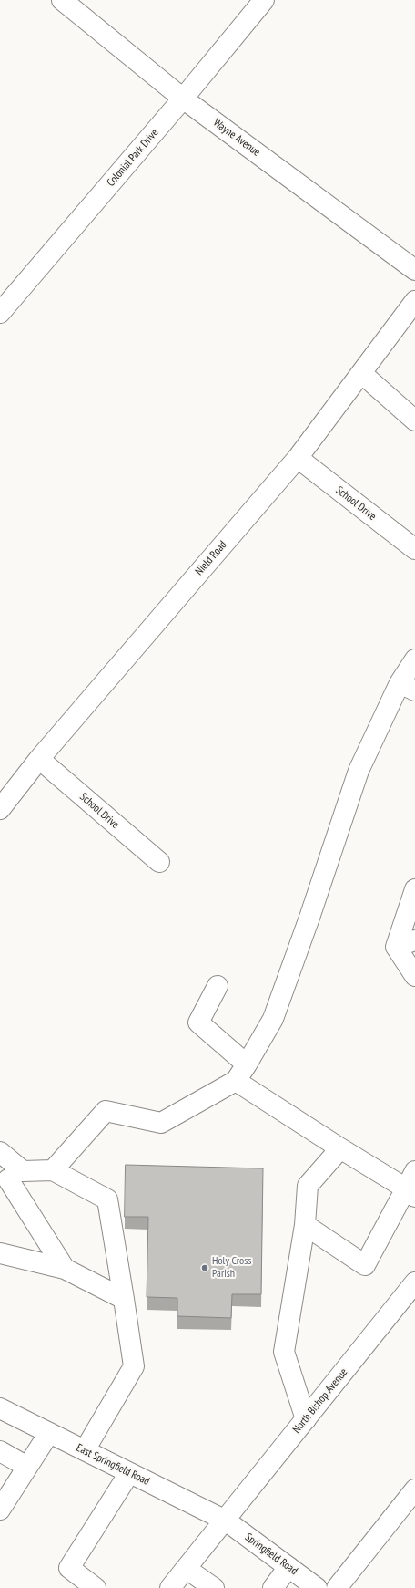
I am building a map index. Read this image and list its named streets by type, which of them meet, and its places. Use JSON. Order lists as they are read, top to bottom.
{
  "streets": {
    "street": [
      "Wayne Avenue",
      "Colonial Park Drive",
      "School Drive",
      "Nield Road",
      "North Bishop Avenue",
      "East Springfield Road",
      "Springfield Road"
    ]
  },
  "crossings": [
    ["Wayne Avenue", "Colonial Park Drive"],
    ["School Drive", "Nield Road"],
    ["North Bishop Avenue", "East Springfield Road"],
    ["North Bishop Avenue", "Springfield Road"],
    ["East Springfield Road", "Springfield Road"]
  ],
  "places": ["Holy Cross Parish"]
}
